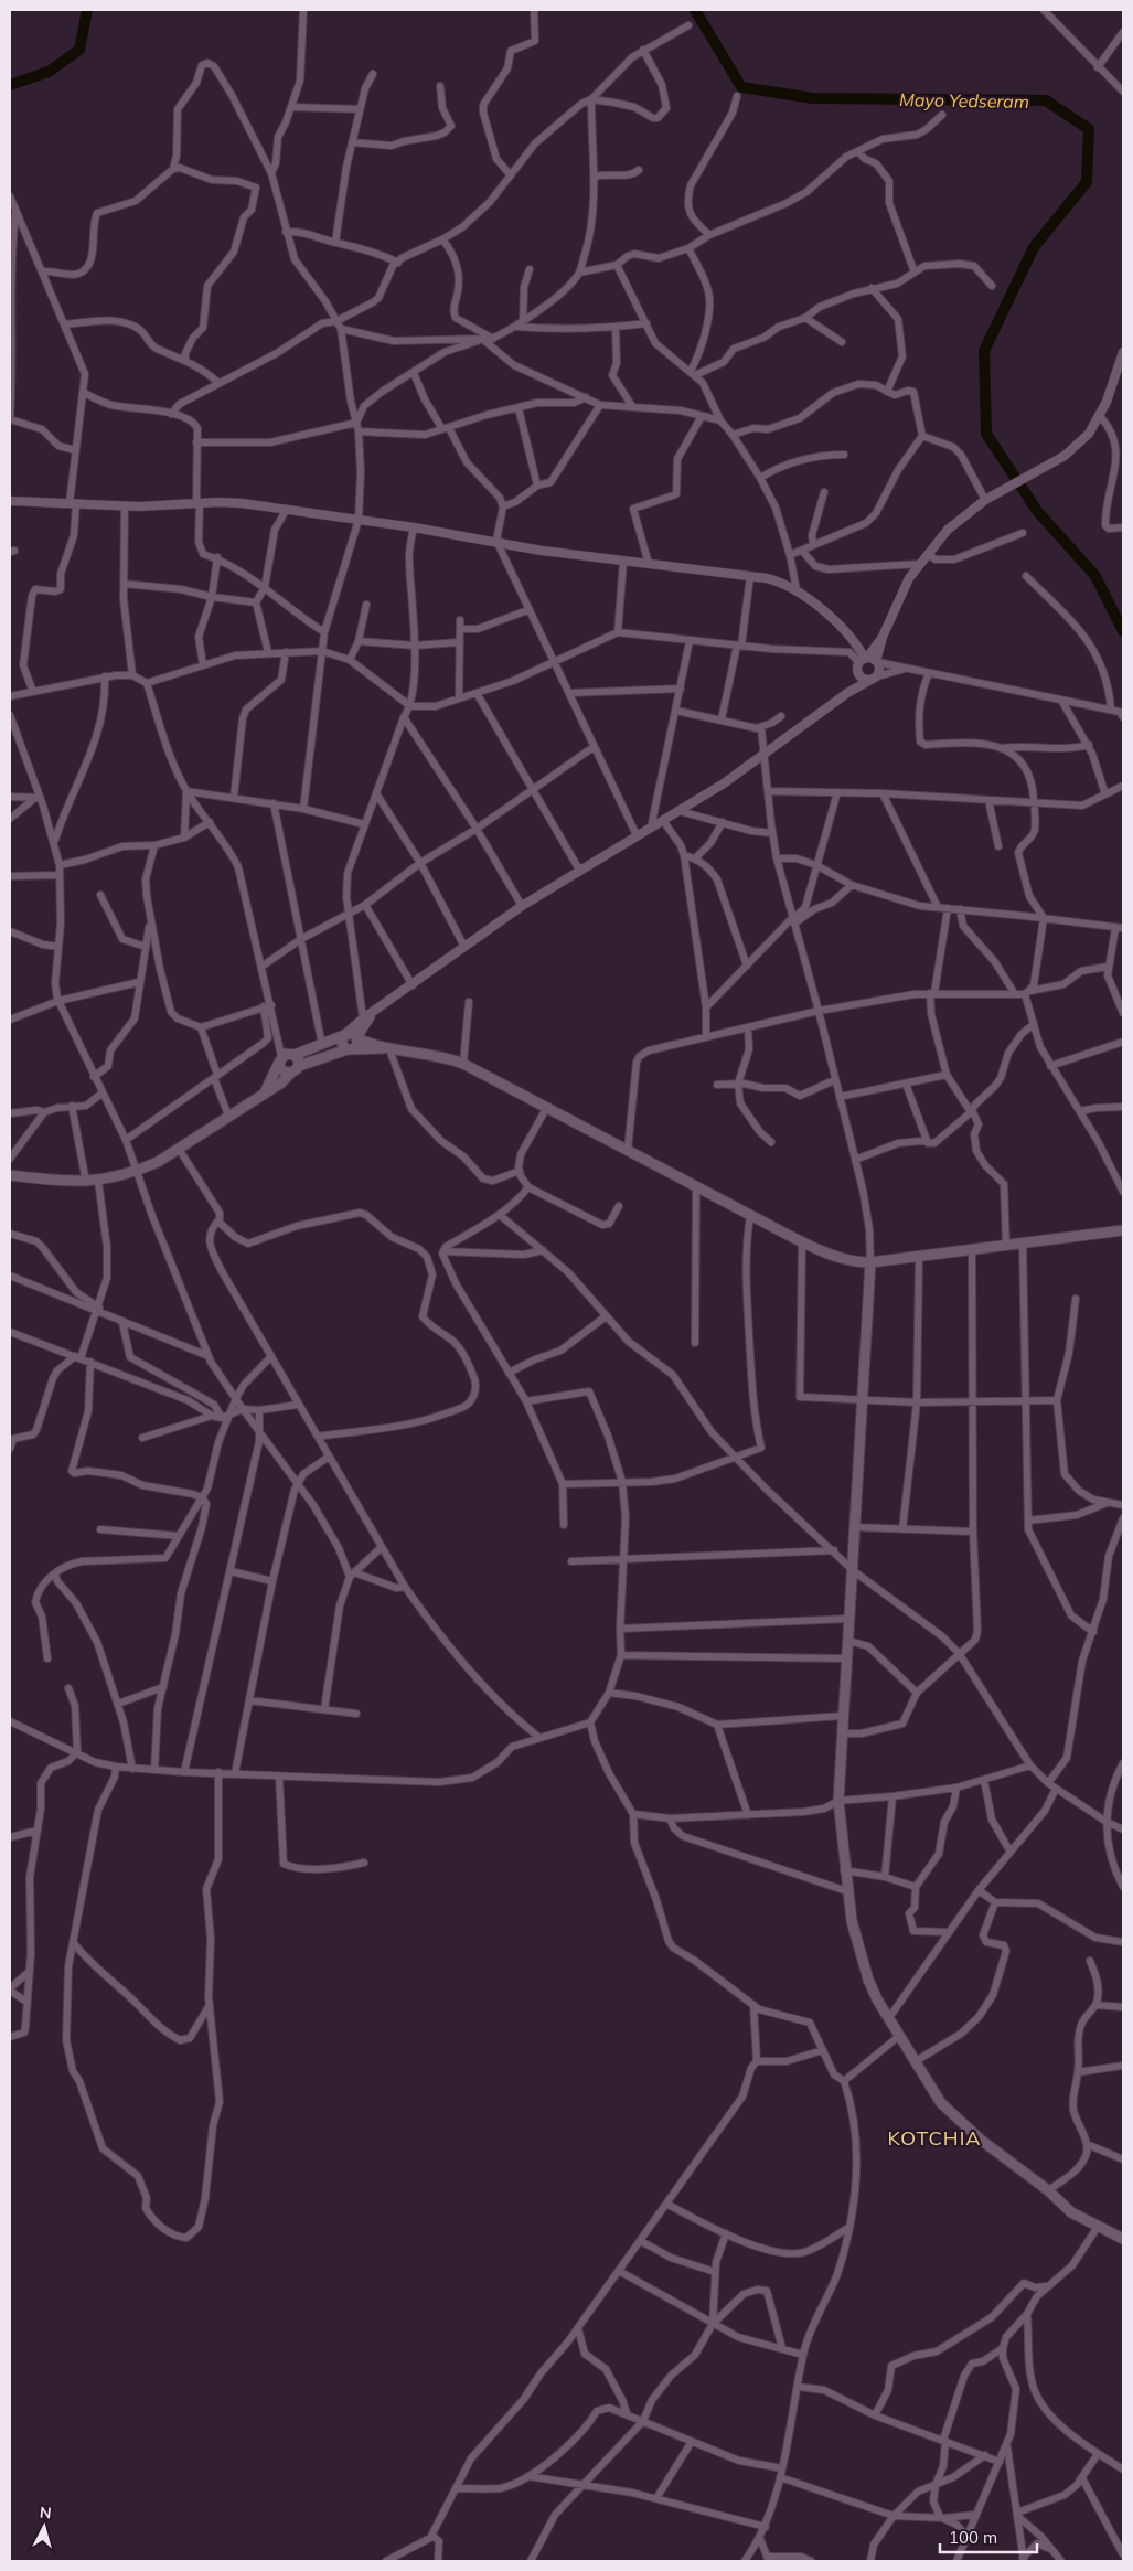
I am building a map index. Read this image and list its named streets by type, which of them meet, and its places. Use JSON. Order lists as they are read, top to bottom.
{
  "districts": ["KOTCHIA"],
  "water": ["Mayo Yedseram"],
  "scale_bar": "100 m",
  "north": "top"
}
